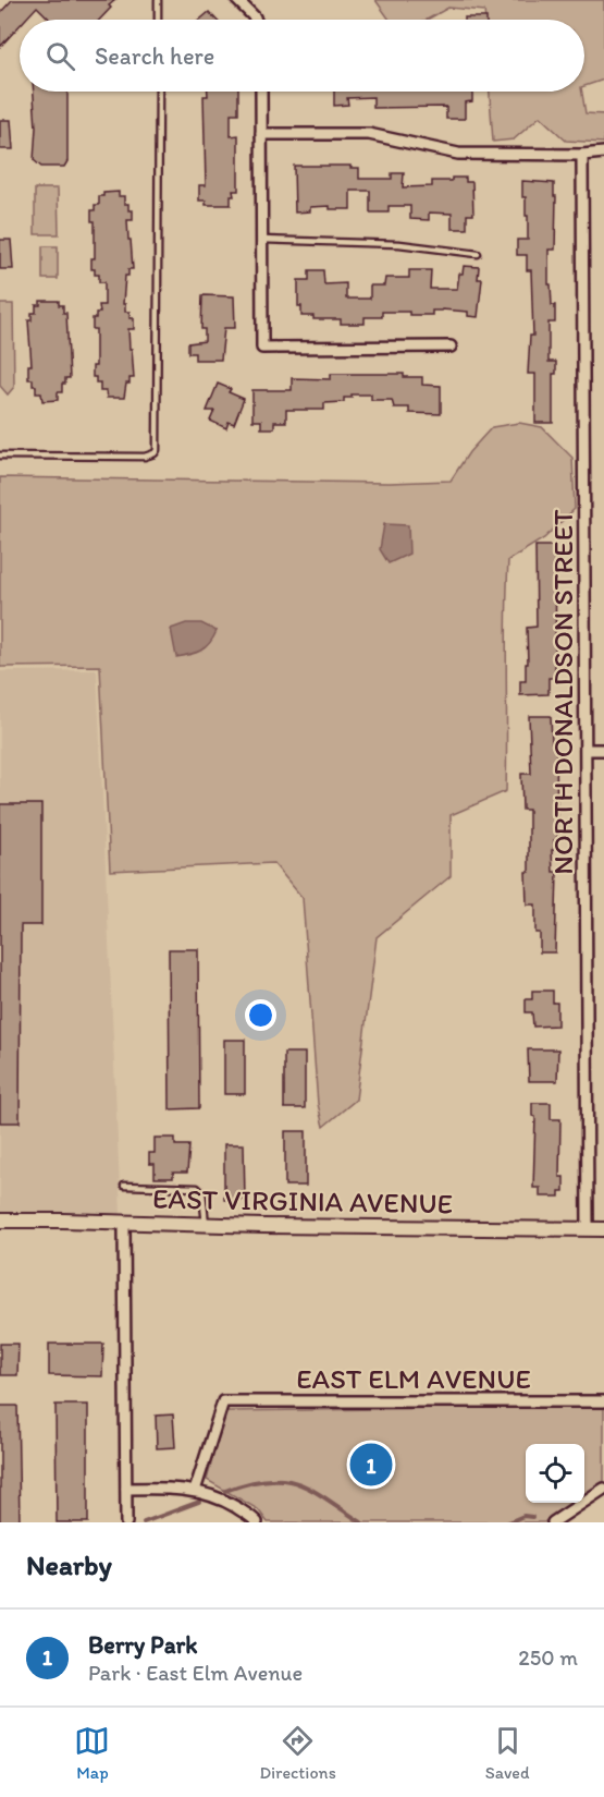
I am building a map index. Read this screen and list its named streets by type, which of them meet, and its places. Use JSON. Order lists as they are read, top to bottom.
{
  "streets": {
    "street": ["NORTH DONALDSON STREET", "EAST VIRGINIA AVENUE", "EAST ELM AVENUE"]
  },
  "crossings": [
    ["NORTH DONALDSON STREET", "EAST VIRGINIA AVENUE"]
  ],
  "page": {
    "search": "Search here",
    "pins": "1",
    "heading": "Nearby",
    "list": [
      {
        "mark": "1",
        "name": "Berry Park",
        "note": "Park · East Elm Avenue",
        "value": "250 m"
      }
    ],
    "nav": ["Map", "Directions", "Saved"]
  }
}
